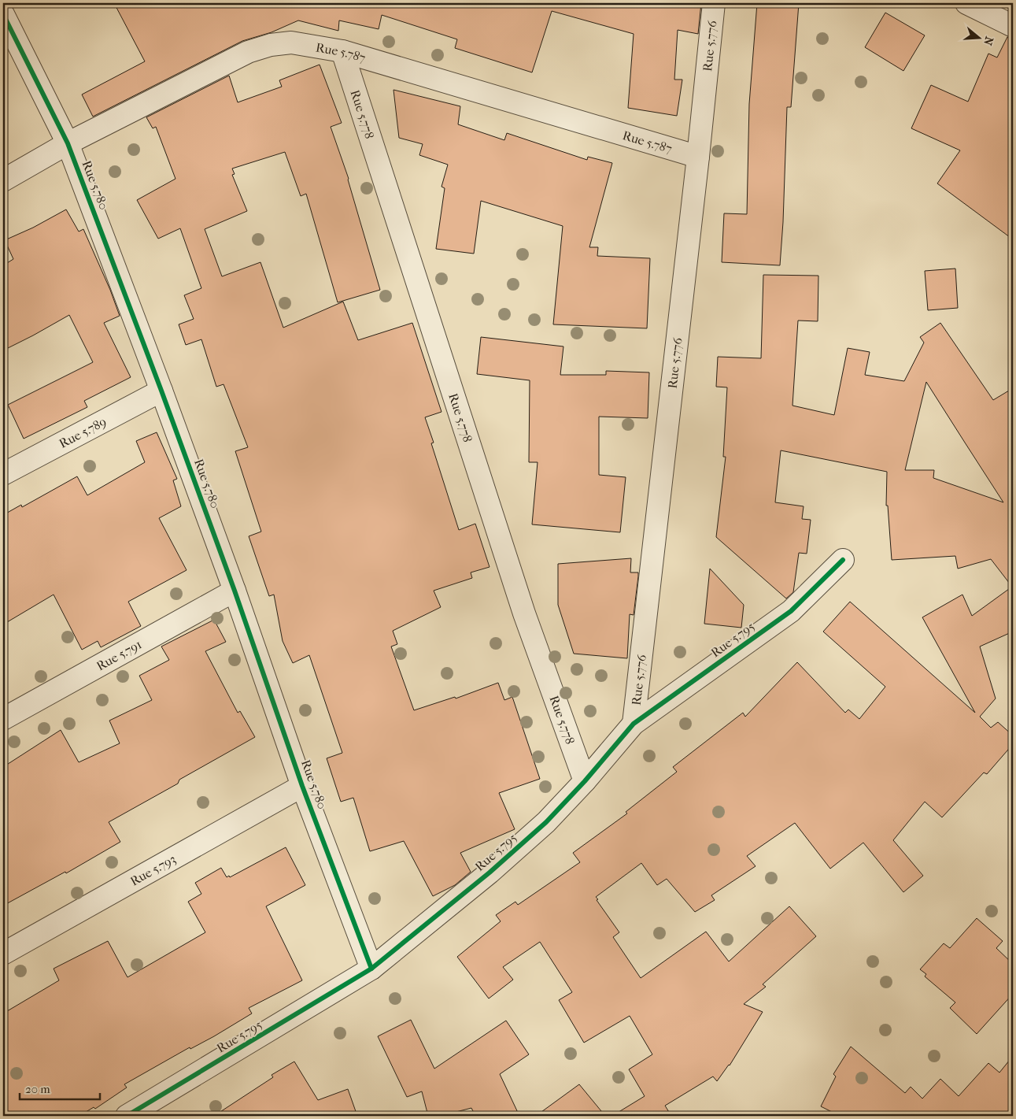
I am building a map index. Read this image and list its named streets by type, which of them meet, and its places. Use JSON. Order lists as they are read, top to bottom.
{
  "streets": {
    "street": [
      "Rue 5.776",
      "Rue 5.787",
      "Rue 5.778",
      "Rue 5.780",
      "Rue 5.789",
      "Rue 5.795",
      "Rue 5.791",
      "Rue 5.793"
    ]
  },
  "crossings": [
    ["Rue 5.776", "Rue 5.787"],
    ["Rue 5.776", "Rue 5.795"],
    ["Rue 5.787", "Rue 5.778"],
    ["Rue 5.787", "Rue 5.780"],
    ["Rue 5.778", "Rue 5.795"],
    ["Rue 5.780", "Rue 5.789"],
    ["Rue 5.780", "Rue 5.795"],
    ["Rue 5.780", "Rue 5.791"],
    ["Rue 5.780", "Rue 5.793"]
  ],
  "scale_bar": "20 m",
  "north": "right"
}
